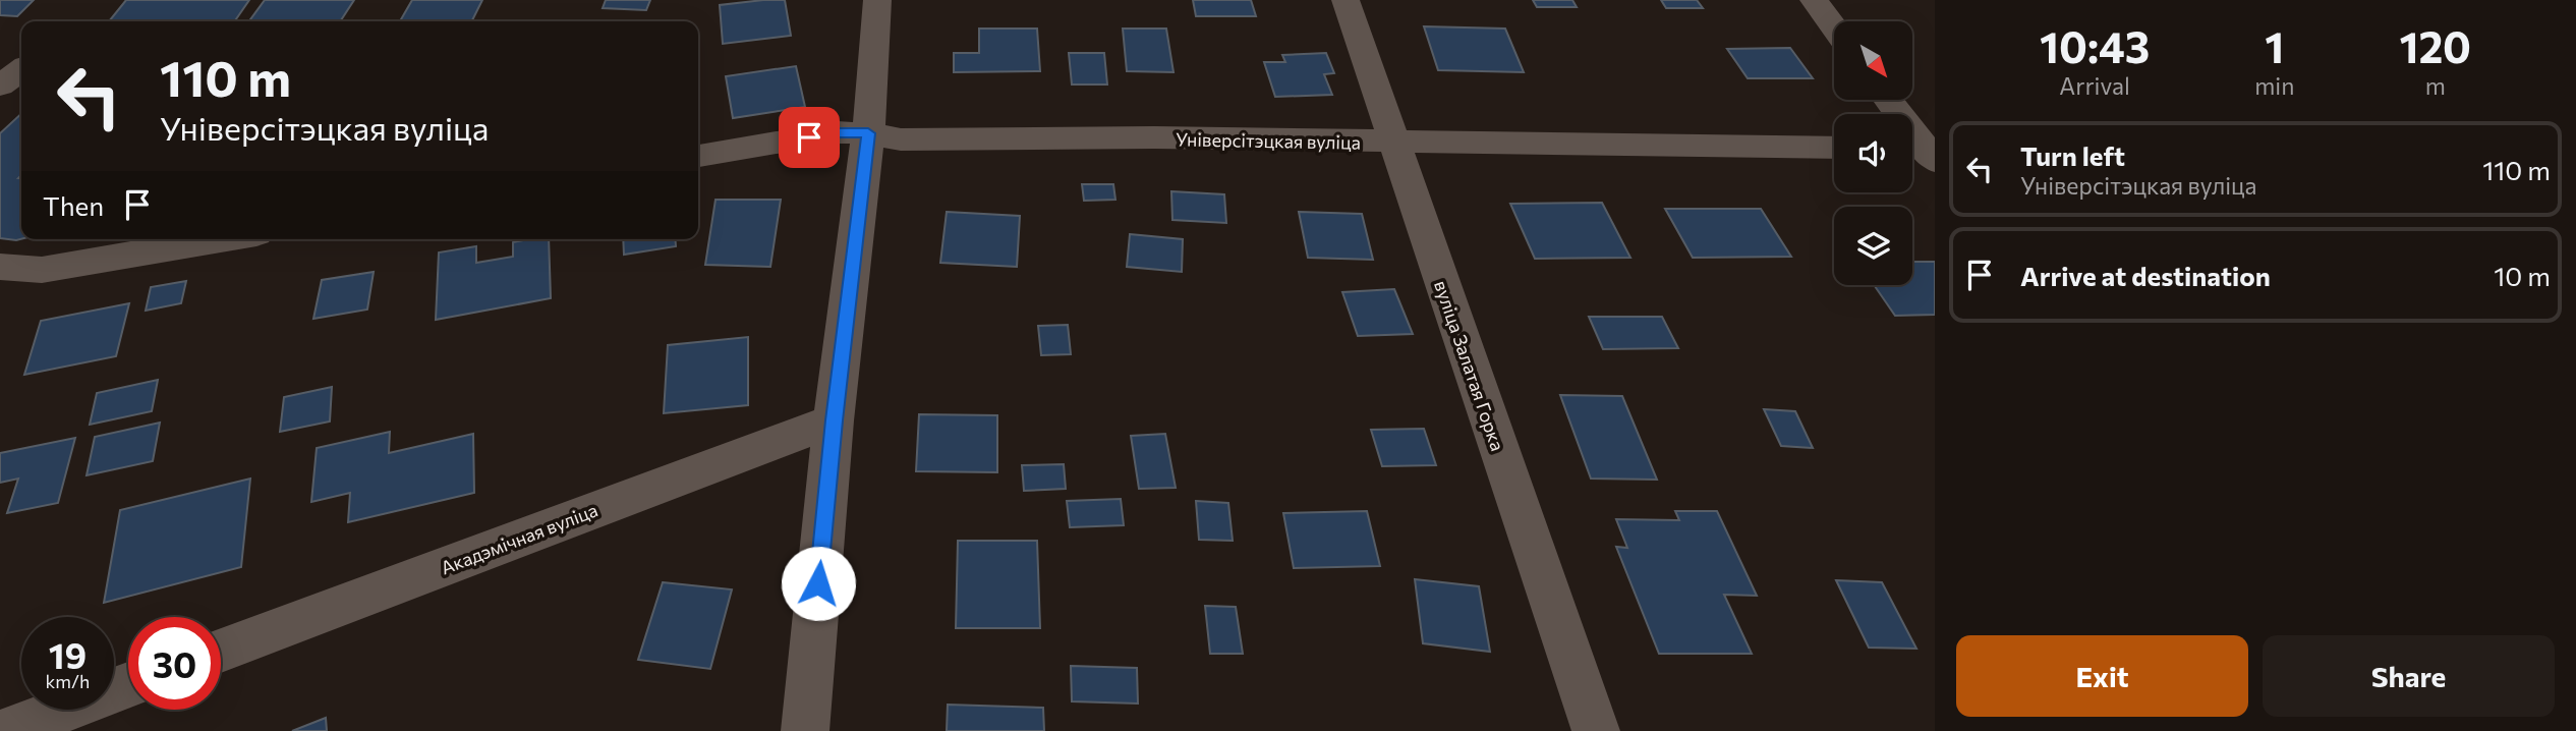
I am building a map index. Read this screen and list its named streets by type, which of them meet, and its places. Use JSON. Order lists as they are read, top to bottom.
{
  "streets": {
    "street": ["Універсітэцкая вуліца", "вуліца Залатая Горка", "Акадэмічная вуліца"]
  },
  "crossings": [
    ["Універсітэцкая вуліца", "вуліца Залатая Горка"]
  ],
  "north": "bottom right",
  "page": {
    "eta": [
      "10:43",
      "Arrival",
      "1",
      "min",
      "120",
      "m"
    ],
    "turn": ["110 m", "Універсітэцкая вуліца"],
    "list": [
      {
        "name": "Turn left",
        "note": "Універсітэцкая вуліца",
        "value": "110 m"
      },
      {
        "name": "Arrive at destination",
        "value": "10 m"
      }
    ],
    "then": "Then",
    "speed": "19 km/h",
    "limit": "30",
    "buttons": ["Exit", "Share"]
  }
}
